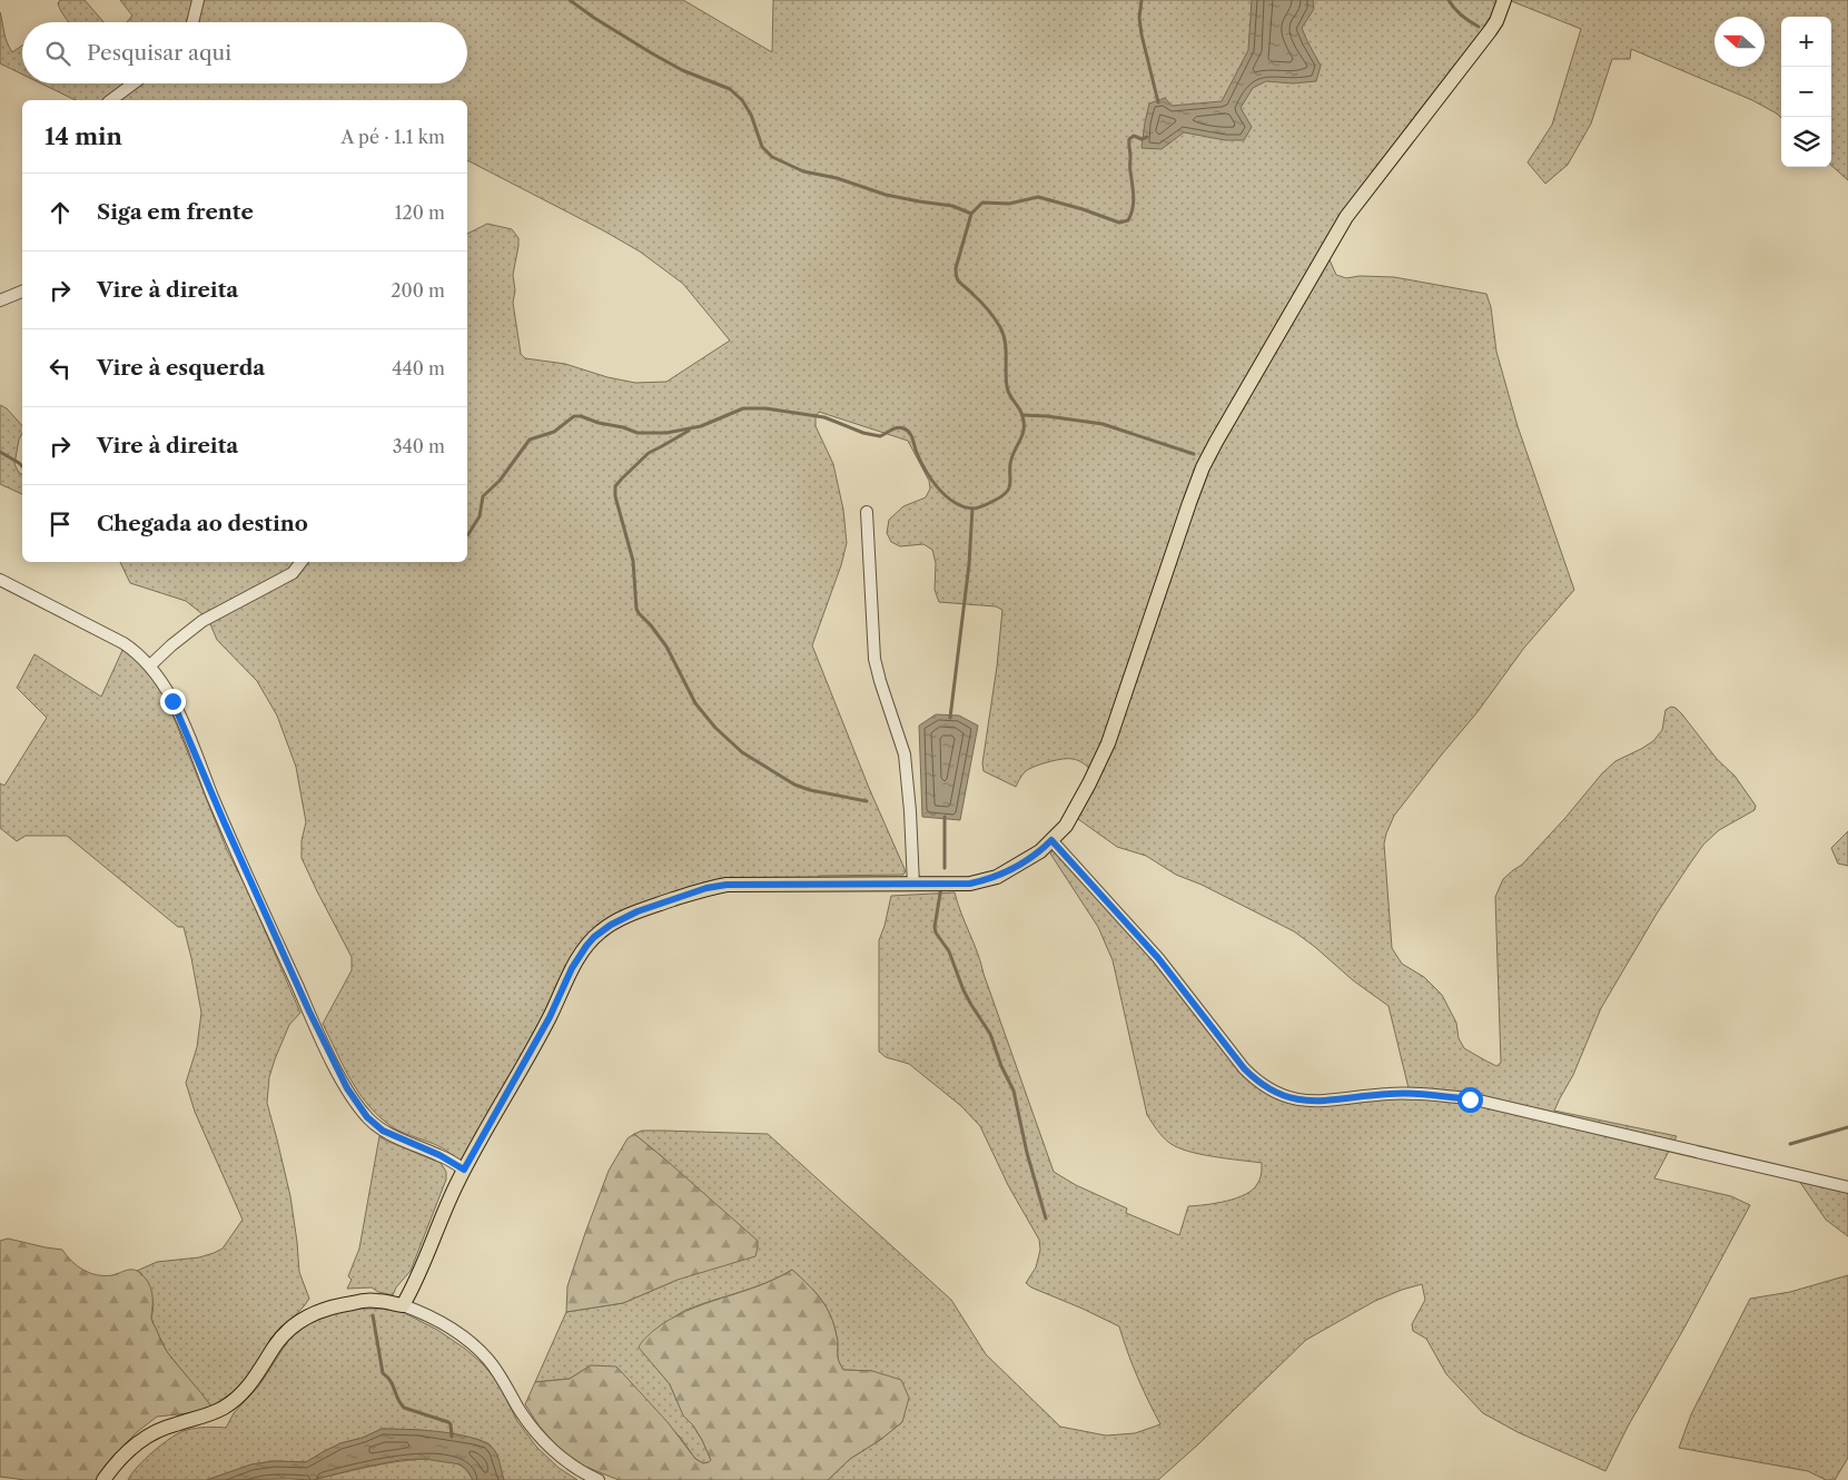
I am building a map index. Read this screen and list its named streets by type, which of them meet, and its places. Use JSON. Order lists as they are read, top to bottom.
{
  "north": "left",
  "page": {
    "map_buttons": ["+", "−"],
    "search": "Pesquisar aqui",
    "heading": ["14 min", "A pé · 1.1 km"],
    "list": [
      ["Siga em frente", "120 m"],
      ["Vire à direita", "200 m"],
      ["Vire à esquerda", "440 m"],
      ["Vire à direita", "340 m"],
      "Chegada ao destino"
    ]
  }
}
